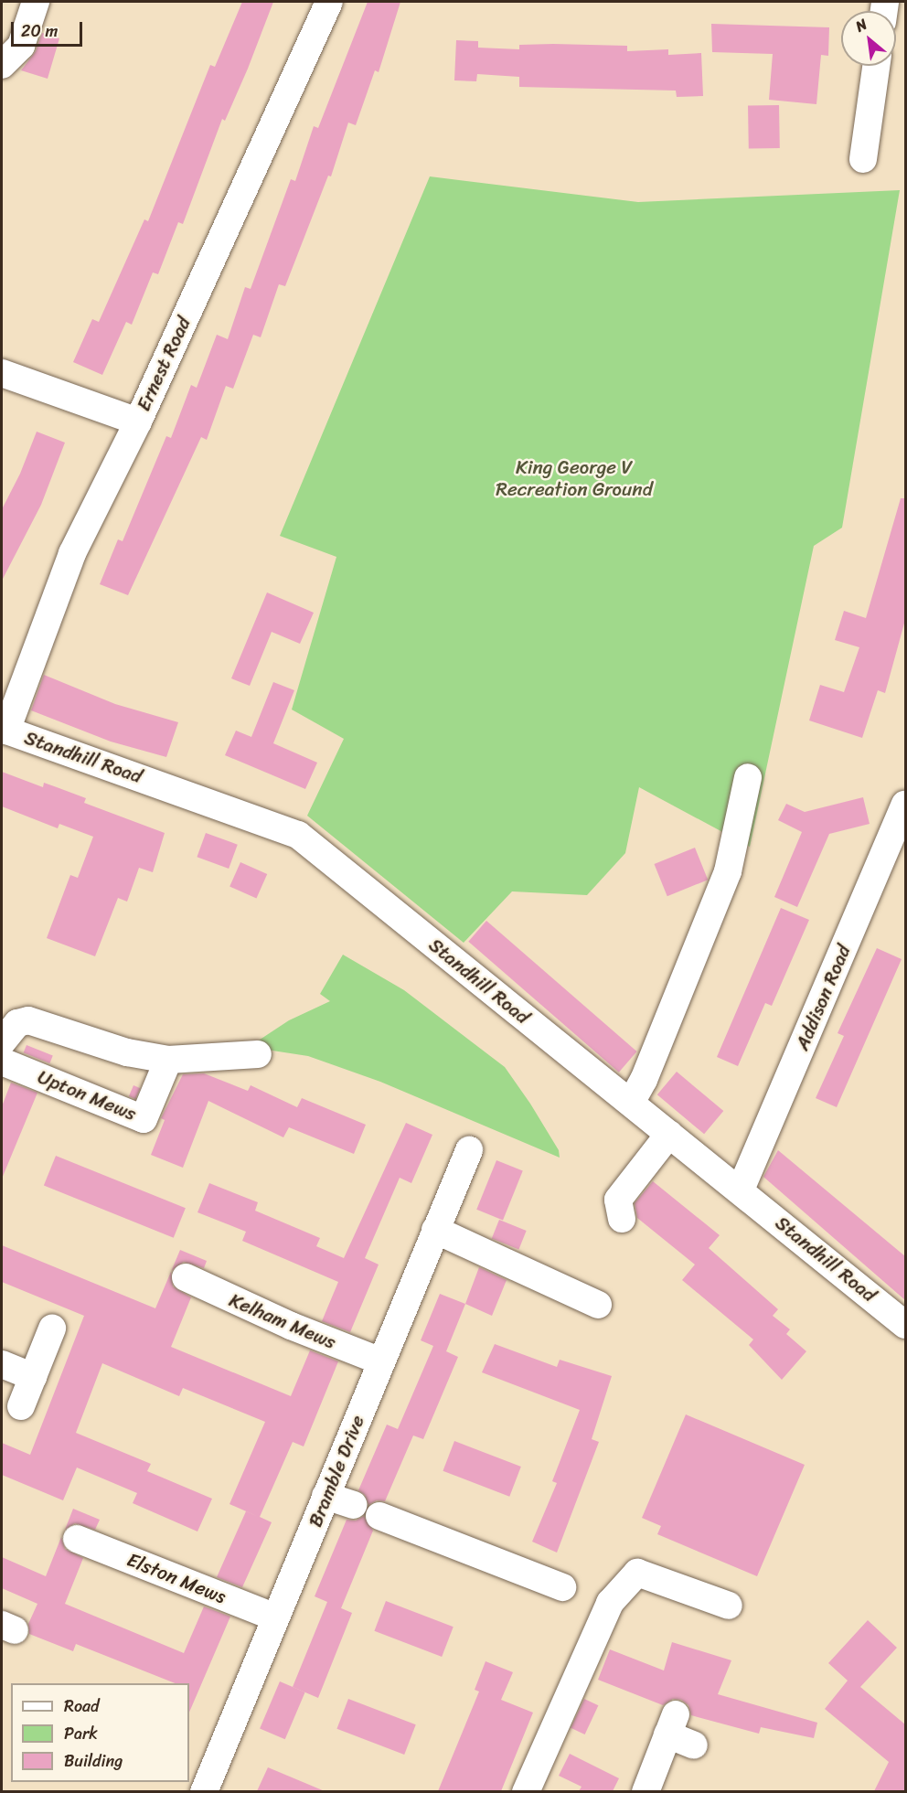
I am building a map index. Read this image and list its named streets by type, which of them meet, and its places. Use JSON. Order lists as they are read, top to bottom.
{
  "streets": {
    "street": [
      "Ernest Road",
      "Standhill Road",
      "Addison Road",
      "Upton Mews",
      "Kelham Mews",
      "Bramble Drive",
      "Elston Mews"
    ]
  },
  "crossings": [
    ["Ernest Road", "Standhill Road"],
    ["Standhill Road", "Addison Road"],
    ["Kelham Mews", "Bramble Drive"],
    ["Bramble Drive", "Elston Mews"]
  ],
  "parks": ["King George V Recreation Ground"],
  "legend": ["Road", "Park", "Building"],
  "scale_bar": "20 m",
  "north": "top left"
}
